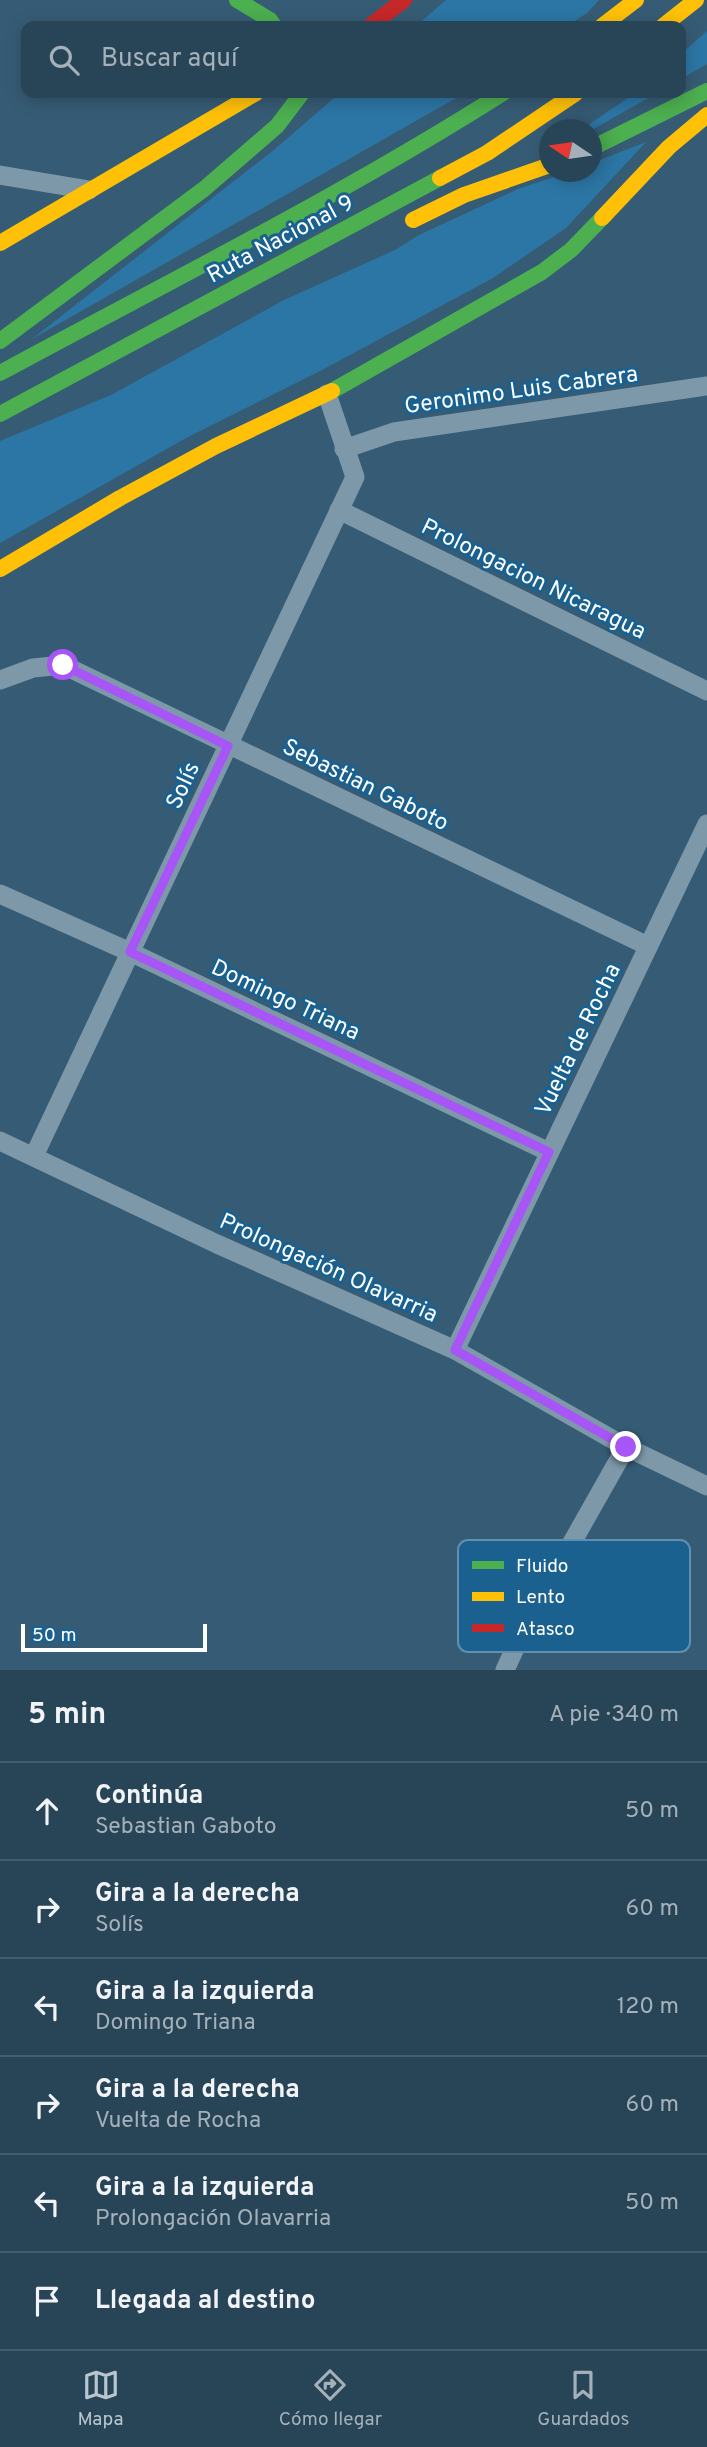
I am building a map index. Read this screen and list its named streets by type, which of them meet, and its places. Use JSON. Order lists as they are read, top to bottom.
{
  "streets": {
    "main road": ["Ruta Nacional 9"],
    "street": [
      "Geronimo Luis Cabrera",
      "Prolongacion Nicaragua",
      "Sebastian Gaboto",
      "Solís",
      "Domingo Triana",
      "Vuelta de Rocha",
      "Prolongación Olavarria"
    ]
  },
  "crossings": [
    ["Geronimo Luis Cabrera", "Solís"],
    ["Prolongacion Nicaragua", "Solís"],
    ["Sebastian Gaboto", "Solís"],
    ["Sebastian Gaboto", "Vuelta de Rocha"],
    ["Solís", "Domingo Triana"],
    ["Solís", "Prolongación Olavarria"],
    ["Domingo Triana", "Vuelta de Rocha"],
    ["Vuelta de Rocha", "Prolongación Olavarria"]
  ],
  "legend": ["Fluido", "Lento", "Atasco"],
  "scale_bar": "50 m",
  "north": "left",
  "page": {
    "search": "Buscar aquí",
    "scale": "50 m",
    "heading": ["5 min", "A pie · 340 m"],
    "list": [
      ["Continúa", "Sebastian Gaboto", "50 m"],
      ["Gira a la derecha", "Solís", "60 m"],
      ["Gira a la izquierda", "Domingo Triana", "120 m"],
      ["Gira a la derecha", "Vuelta de Rocha", "60 m"],
      ["Gira a la izquierda", "Prolongación Olavarria", "50 m"],
      "Llegada al destino"
    ],
    "nav": ["Mapa", "Cómo llegar", "Guardados"]
  }
}
